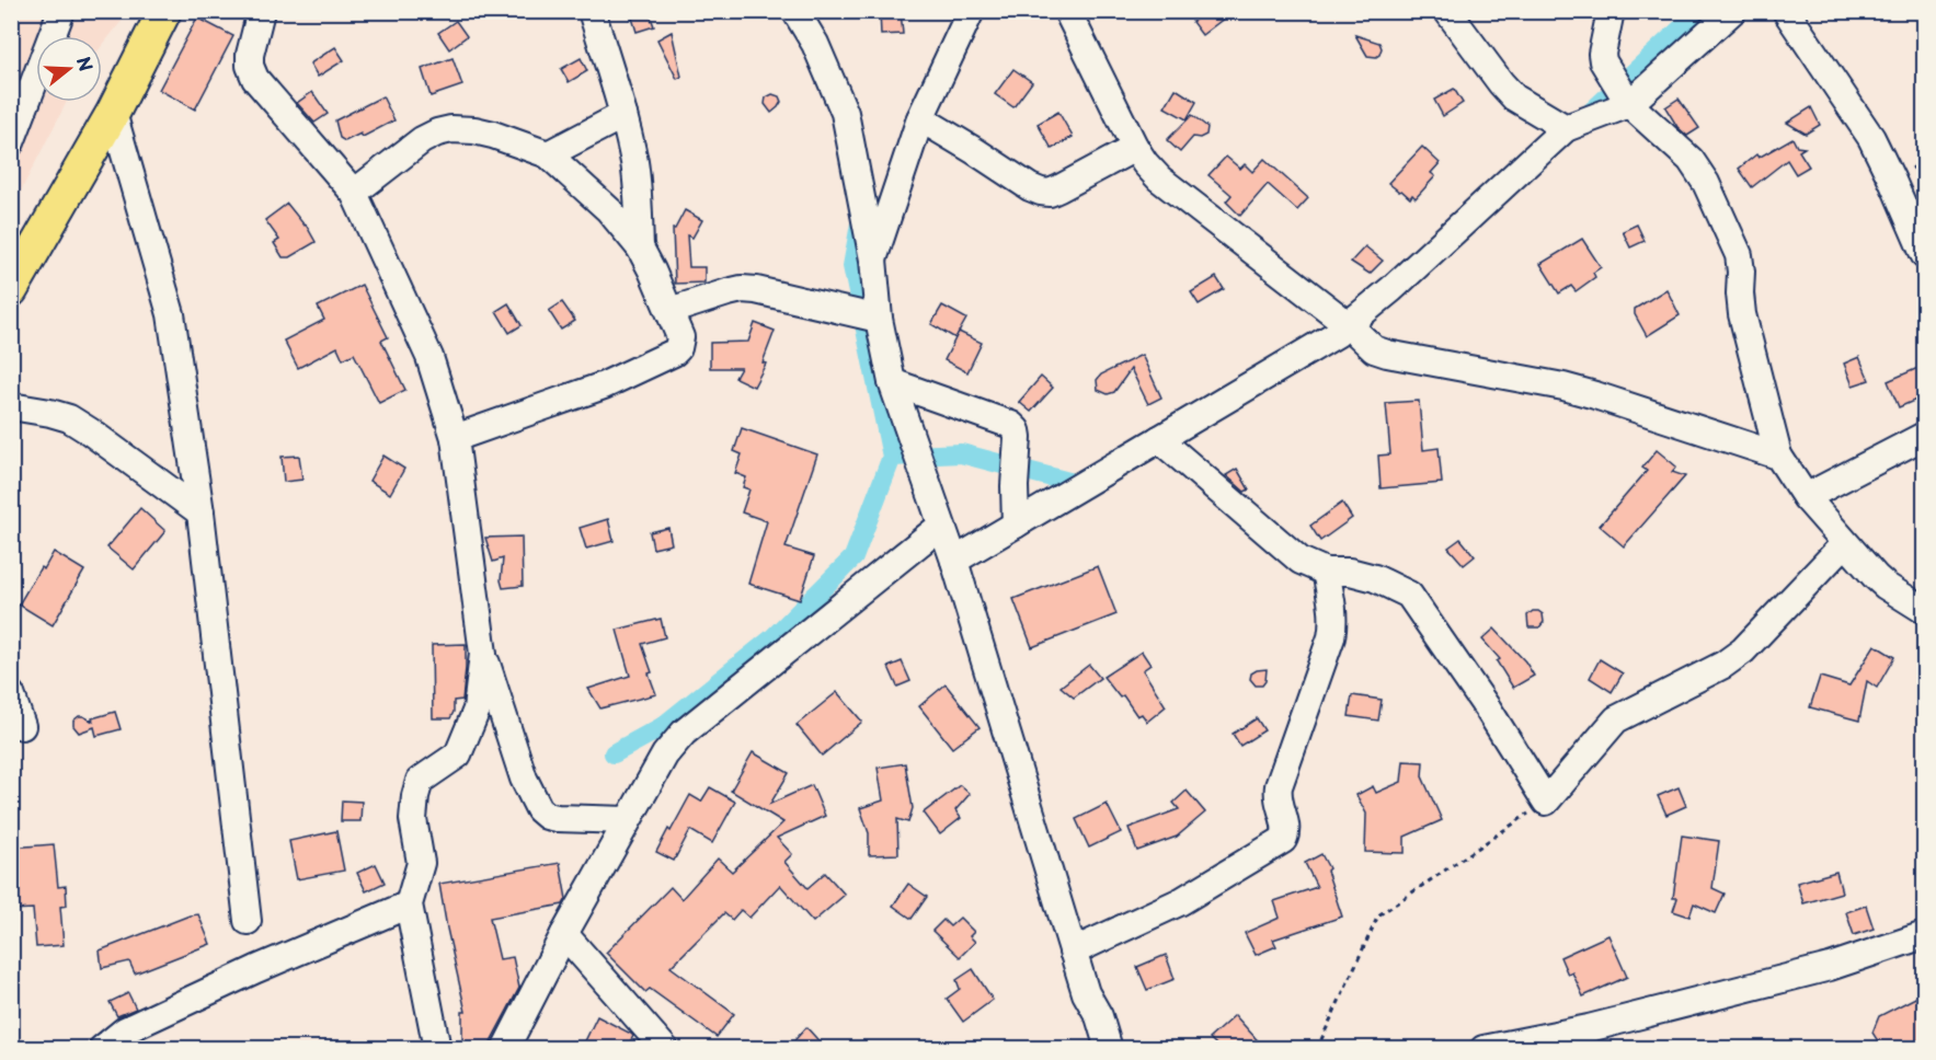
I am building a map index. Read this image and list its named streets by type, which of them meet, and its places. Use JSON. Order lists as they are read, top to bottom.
{
  "north": "right"
}
